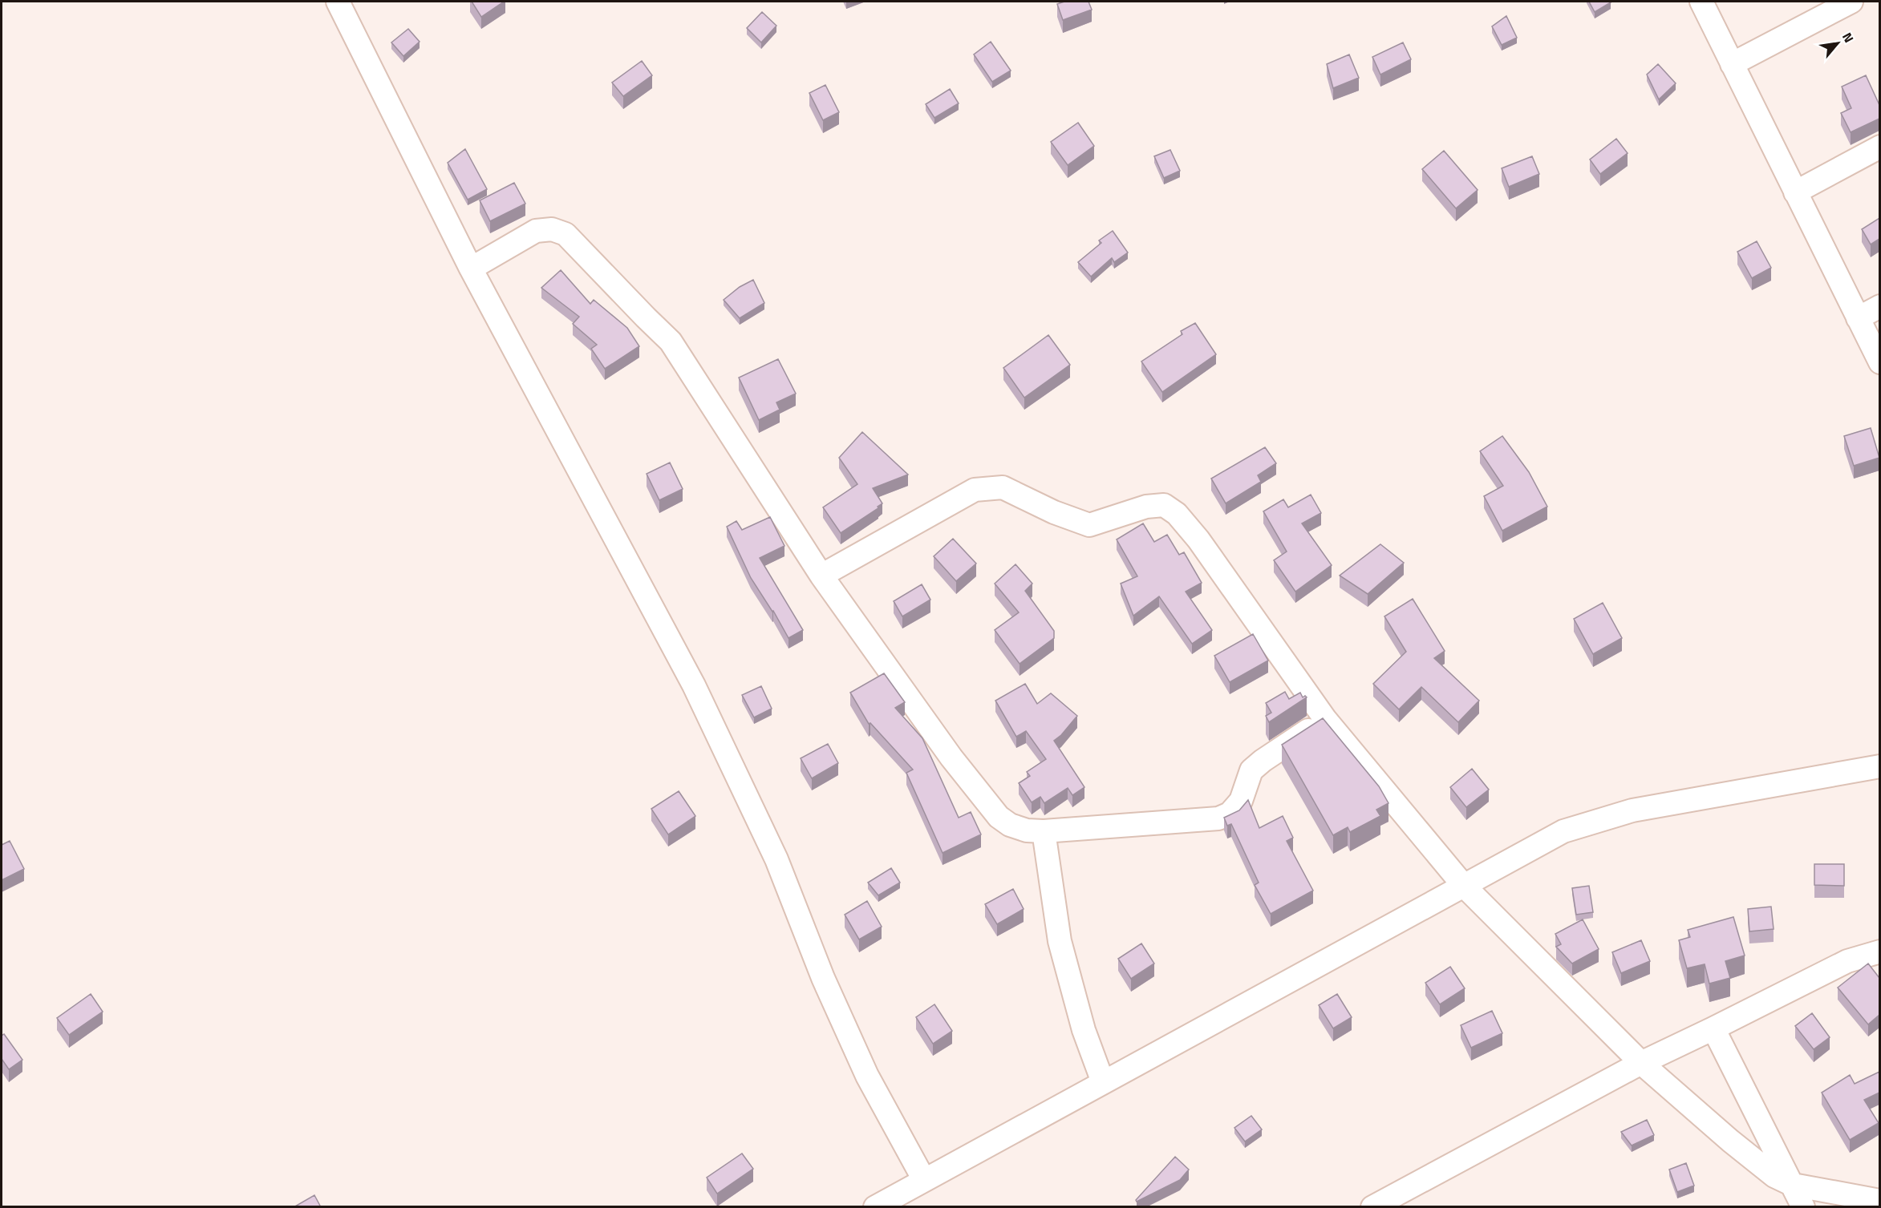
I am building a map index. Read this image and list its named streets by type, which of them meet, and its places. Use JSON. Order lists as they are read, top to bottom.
{
  "north": "top right"
}
